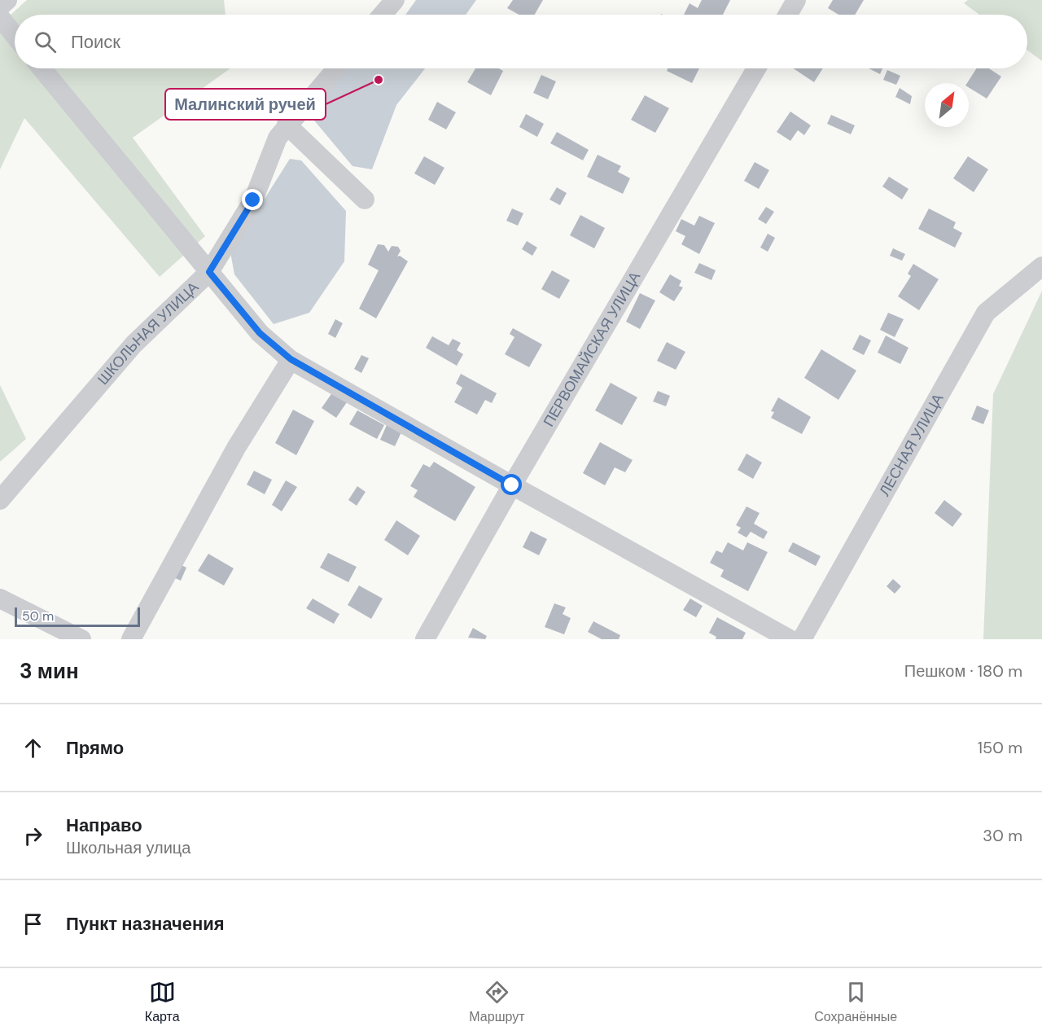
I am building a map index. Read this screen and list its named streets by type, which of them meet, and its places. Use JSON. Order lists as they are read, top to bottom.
{
  "streets": {
    "street": ["ШКОЛЬНАЯ УЛИЦА", "ПЕРВОМАЙСКАЯ УЛИЦА", "ЛЕСНАЯ УЛИЦА"]
  },
  "places": ["Малинский ручей"],
  "scale_bar": "50 m",
  "north": "top right",
  "page": {
    "search": "Поиск",
    "scale": "50 m",
    "heading": ["3 мин", "Пешком · 180 m"],
    "list": [
      ["Прямо", "150 m"],
      ["Направо", "Школьная улица", "30 m"],
      "Пункт назначения"
    ],
    "nav": ["Карта", "Маршрут", "Сохранённые"]
  }
}
